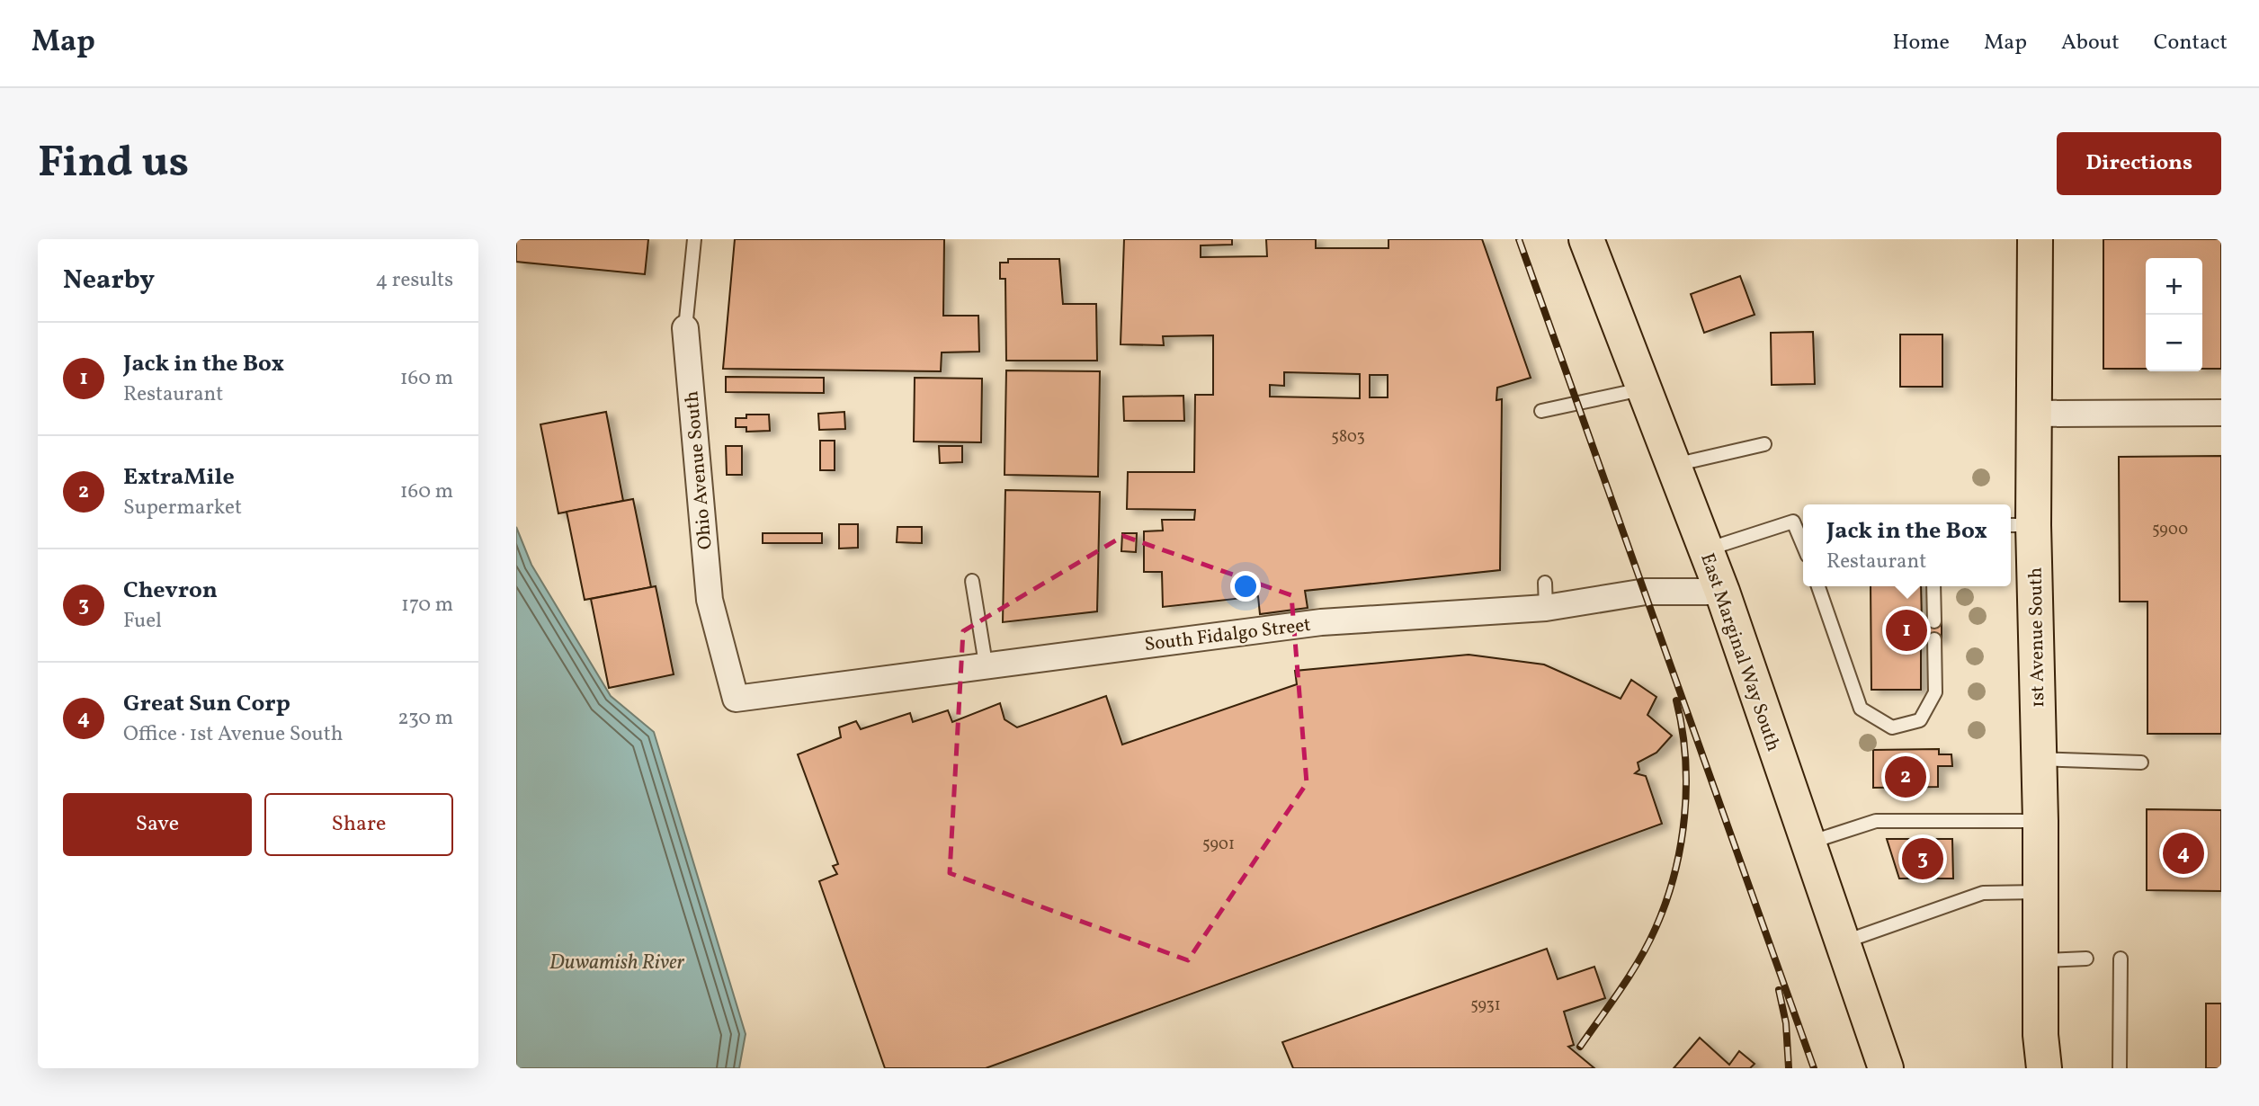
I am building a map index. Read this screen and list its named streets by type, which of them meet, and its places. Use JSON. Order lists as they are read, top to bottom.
{
  "streets": {
    "main road": ["1st Avenue South", "East Marginal Way South"],
    "street": ["Ohio Avenue South", "South Fidalgo Street"]
  },
  "crossings": [
    ["Ohio Avenue South", "South Fidalgo Street"],
    ["South Fidalgo Street", "East Marginal Way South"]
  ],
  "water": ["Duwamish River"],
  "house_numbers": [
    "5803",
    "5900",
    "5901",
    "5931"
  ],
  "page": {
    "header": "Map",
    "nav": [
      "Home",
      "Map",
      "About",
      "Contact"
    ],
    "buttons": [
      "Directions",
      ["Save", "Share"]
    ],
    "title": "Find us",
    "heading": ["Nearby", "4 results"],
    "map_buttons": ["+", "−"],
    "list": [
      {
        "mark": "1",
        "name": "Jack in the Box",
        "note": "Restaurant",
        "value": "160 m"
      },
      {
        "mark": "2",
        "name": "ExtraMile",
        "note": "Supermarket",
        "value": "160 m"
      },
      {
        "mark": "3",
        "name": "Chevron",
        "note": "Fuel",
        "value": "170 m"
      },
      {
        "mark": "4",
        "name": "Great Sun Corp",
        "note": "Office · 1st Avenue South",
        "value": "230 m"
      }
    ],
    "popup": ["Jack in the Box", "Restaurant"],
    "pins": [
      "1",
      "2",
      "4",
      "3"
    ]
  }
}
